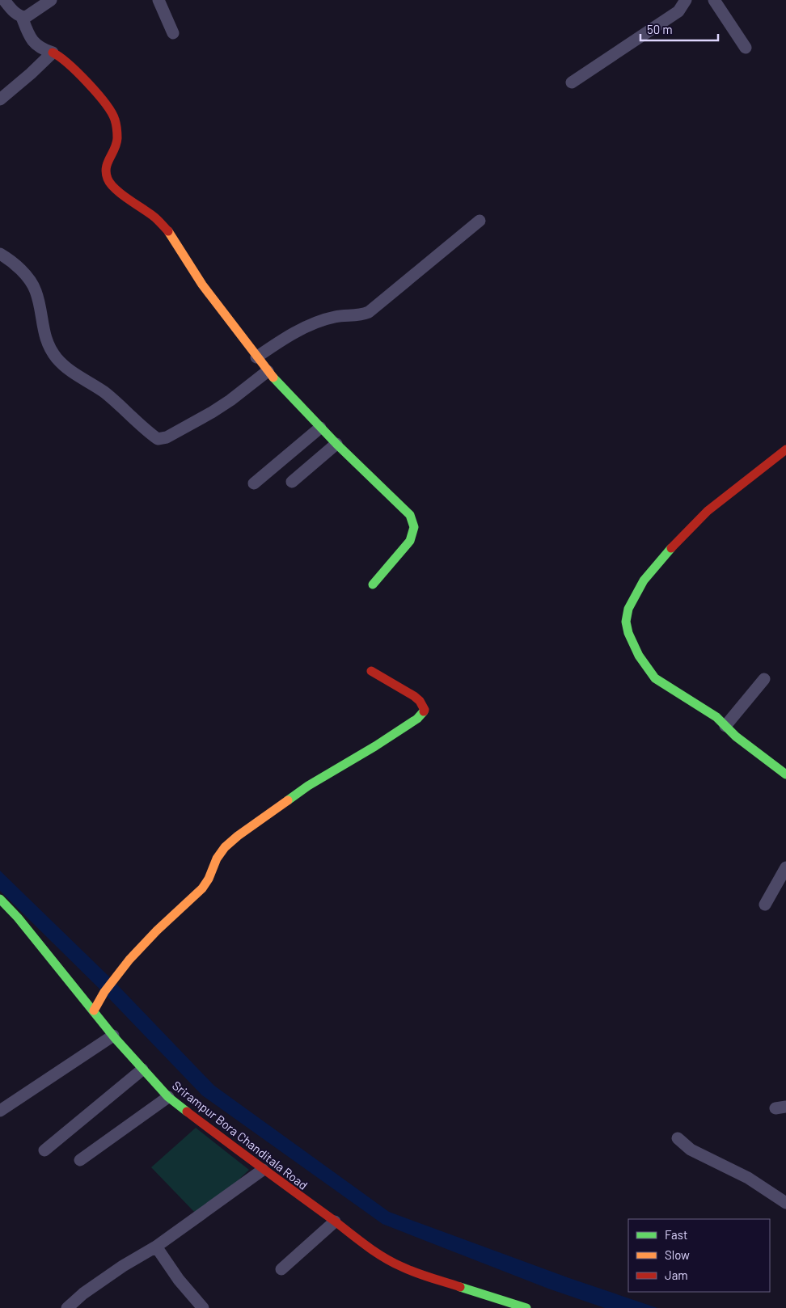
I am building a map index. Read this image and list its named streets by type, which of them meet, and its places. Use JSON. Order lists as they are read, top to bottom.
{
  "streets": {
    "street": ["Srirampur Bora Chanditala Road"]
  },
  "legend": ["Fast", "Slow", "Jam"],
  "scale_bar": "50 m"
}
